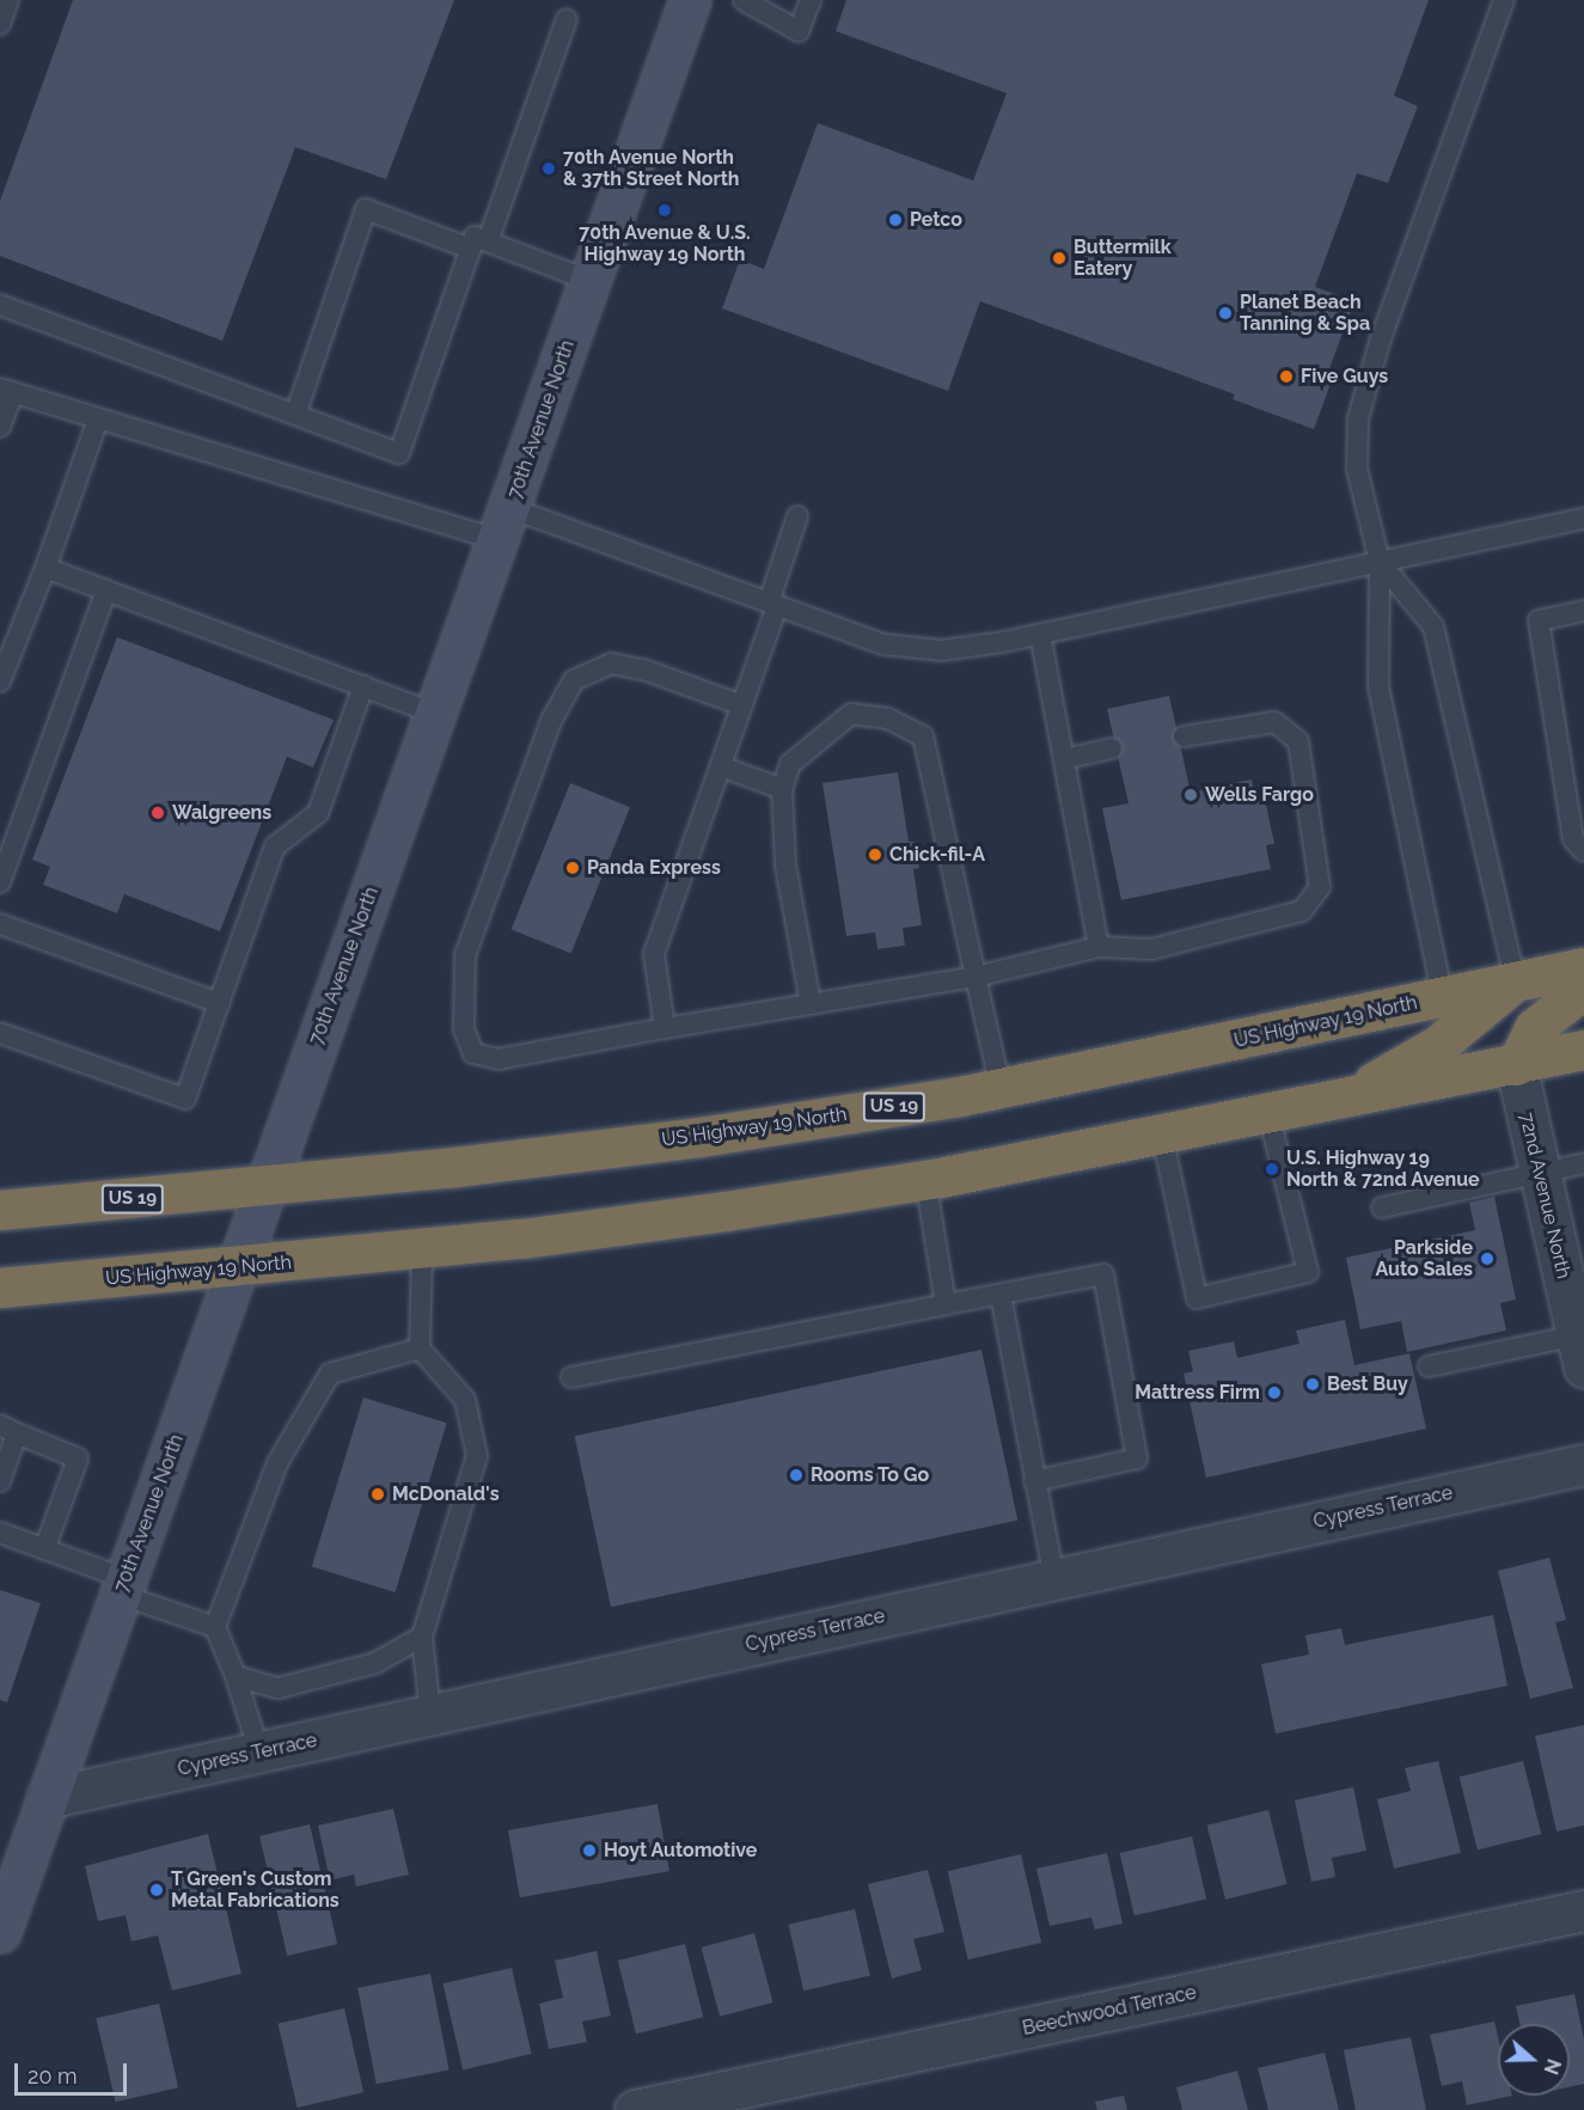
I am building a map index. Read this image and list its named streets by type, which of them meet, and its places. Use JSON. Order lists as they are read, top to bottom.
{
  "streets": {
    "highway": ["US Highway 19 North", "US 19"],
    "street": [
      "70th Avenue North",
      "72nd Avenue North",
      "Cypress Terrace",
      "Beechwood Terrace"
    ]
  },
  "crossings": [
    ["70th Avenue North", "US Highway 19 North"],
    ["70th Avenue North", "Cypress Terrace"],
    ["US Highway 19 North", "72nd Avenue North"]
  ],
  "places": [
    "70th Avenue North & 37th Street North",
    "70th Avenue & U.S. Highway 19 North",
    "Petco",
    "Buttermilk Eatery",
    "Planet Beach Tanning & Spa",
    "Five Guys",
    "Wells Fargo",
    "Walgreens",
    "Chick-fil-A",
    "Panda Express",
    "U.S. Highway 19 North & 72nd Avenue",
    "Parkside Auto Sales",
    "Best Buy",
    "Mattress Firm",
    "Rooms To Go",
    "McDonald's",
    "Hoyt Automotive",
    "T Green's Custom Metal Fabrications"
  ],
  "scale_bar": "20 m",
  "north": "right"
}
